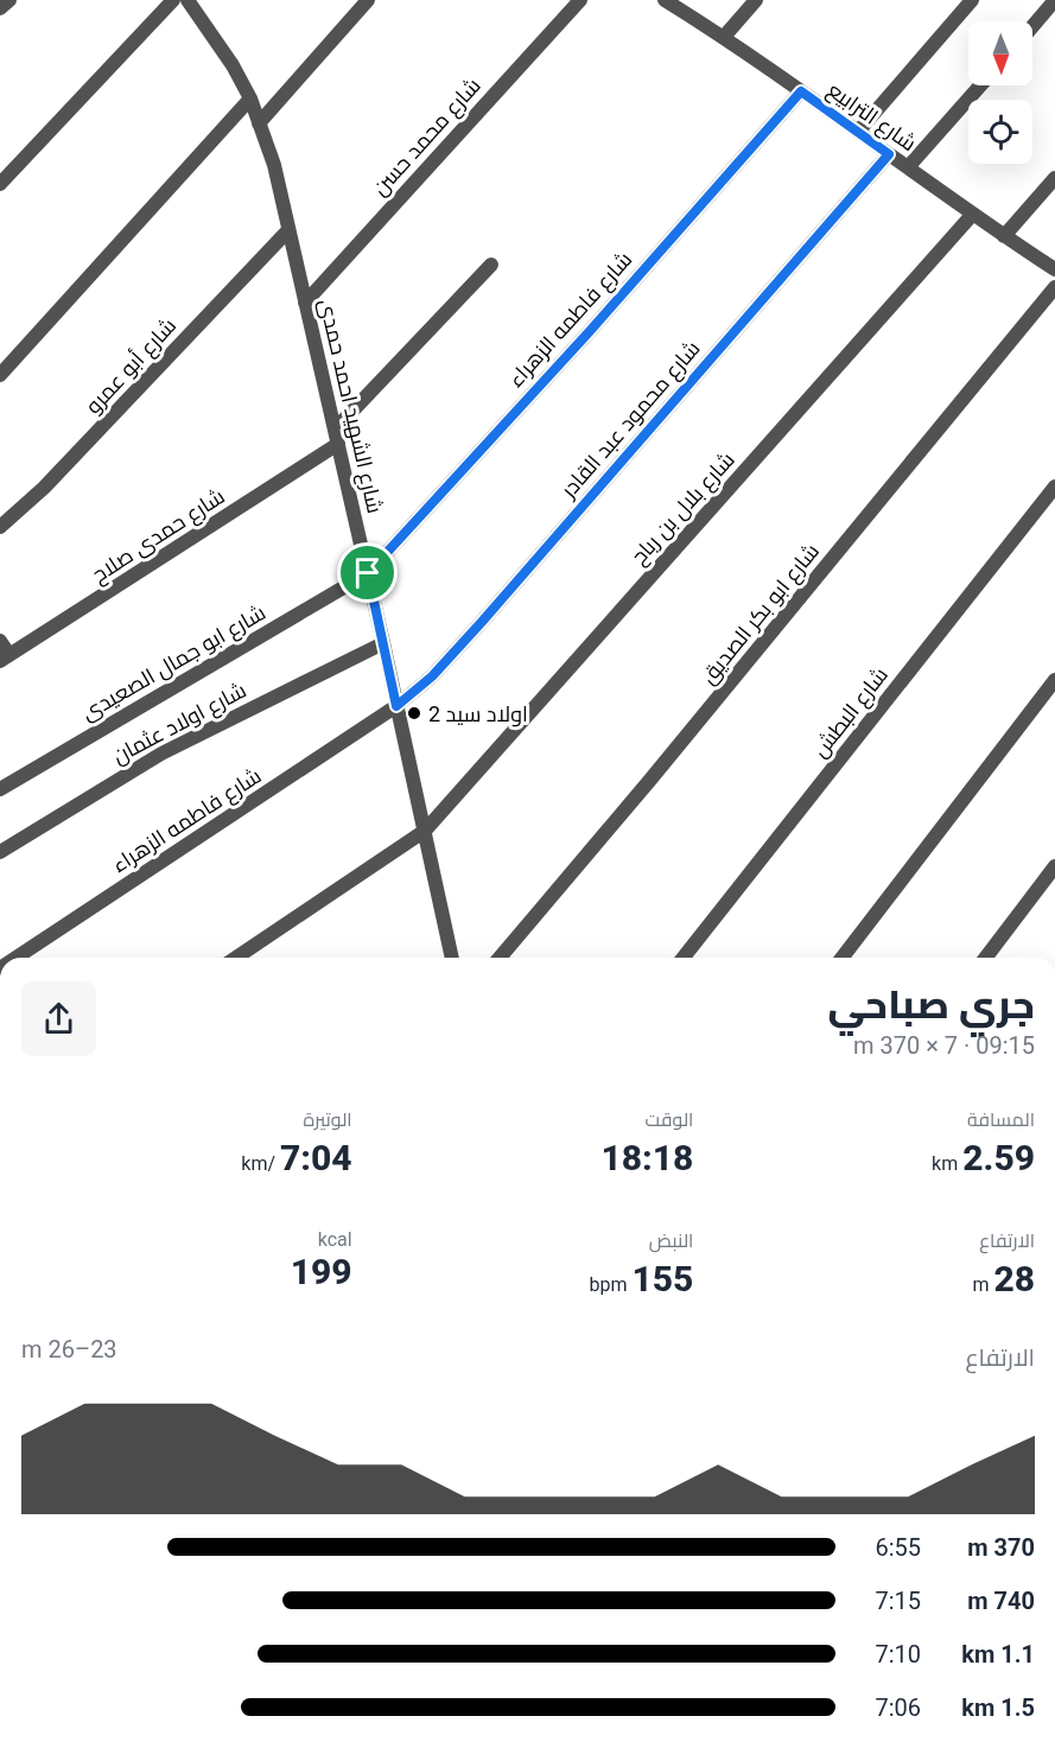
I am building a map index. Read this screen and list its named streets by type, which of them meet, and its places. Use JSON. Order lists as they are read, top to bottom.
{
  "streets": {
    "street": [
      "شارع الترابيع",
      "شارع محمد حسن",
      "شارع فاطمه الزهراء",
      "شارع أبو عمرو",
      "شارع الشهيد احمد حمدى",
      "شارع محمود عبد القادر",
      "شارع بلال بن رباح",
      "شارع حمدى صلاح",
      "شارع ابو بكر الصديق",
      "شارع ابو جمال الصعيدى",
      "شارع البطش",
      "شارع اولاد عثمان"
    ]
  },
  "crossings": [
    ["شارع الترابيع", "شارع فاطمه الزهراء"],
    ["شارع الترابيع", "شارع محمود عبد القادر"],
    ["شارع الترابيع", "شارع بلال بن رباح"],
    ["شارع محمد حسن", "شارع الشهيد احمد حمدى"],
    ["شارع فاطمه الزهراء", "شارع الشهيد احمد حمدى"],
    ["شارع فاطمه الزهراء", "شارع محمود عبد القادر"],
    ["شارع فاطمه الزهراء", "شارع ابو جمال الصعيدى"],
    ["شارع أبو عمرو", "شارع الشهيد احمد حمدى"],
    ["شارع الشهيد احمد حمدى", "شارع محمود عبد القادر"],
    ["شارع الشهيد احمد حمدى", "شارع بلال بن رباح"],
    ["شارع الشهيد احمد حمدى", "شارع حمدى صلاح"],
    ["شارع الشهيد احمد حمدى", "شارع ابو جمال الصعيدى"],
    ["شارع الشهيد احمد حمدى", "شارع اولاد عثمان"]
  ],
  "places": ["اولاد سيد 2"],
  "north": "bottom",
  "page": {
    "heading": ["جري صباحي", "09:15 · 7 × 370 m"],
    "stats": [
      ["المسافة", "2.59 km"],
      ["الوقت", "18:18"],
      ["الوتيرة", "7:04 /km"],
      ["الارتفاع", "28 m"],
      ["النبض", "155 bpm"],
      ["kcal", "199"]
    ],
    "chart": ["الارتفاع", "23–26 m"],
    "list": [
      {
        "name": "370 m",
        "note": "6:55"
      },
      {
        "name": "740 m",
        "note": "7:15"
      },
      {
        "name": "1.1 km",
        "note": "7:10"
      },
      {
        "name": "1.5 km",
        "note": "7:06"
      }
    ]
  }
}
